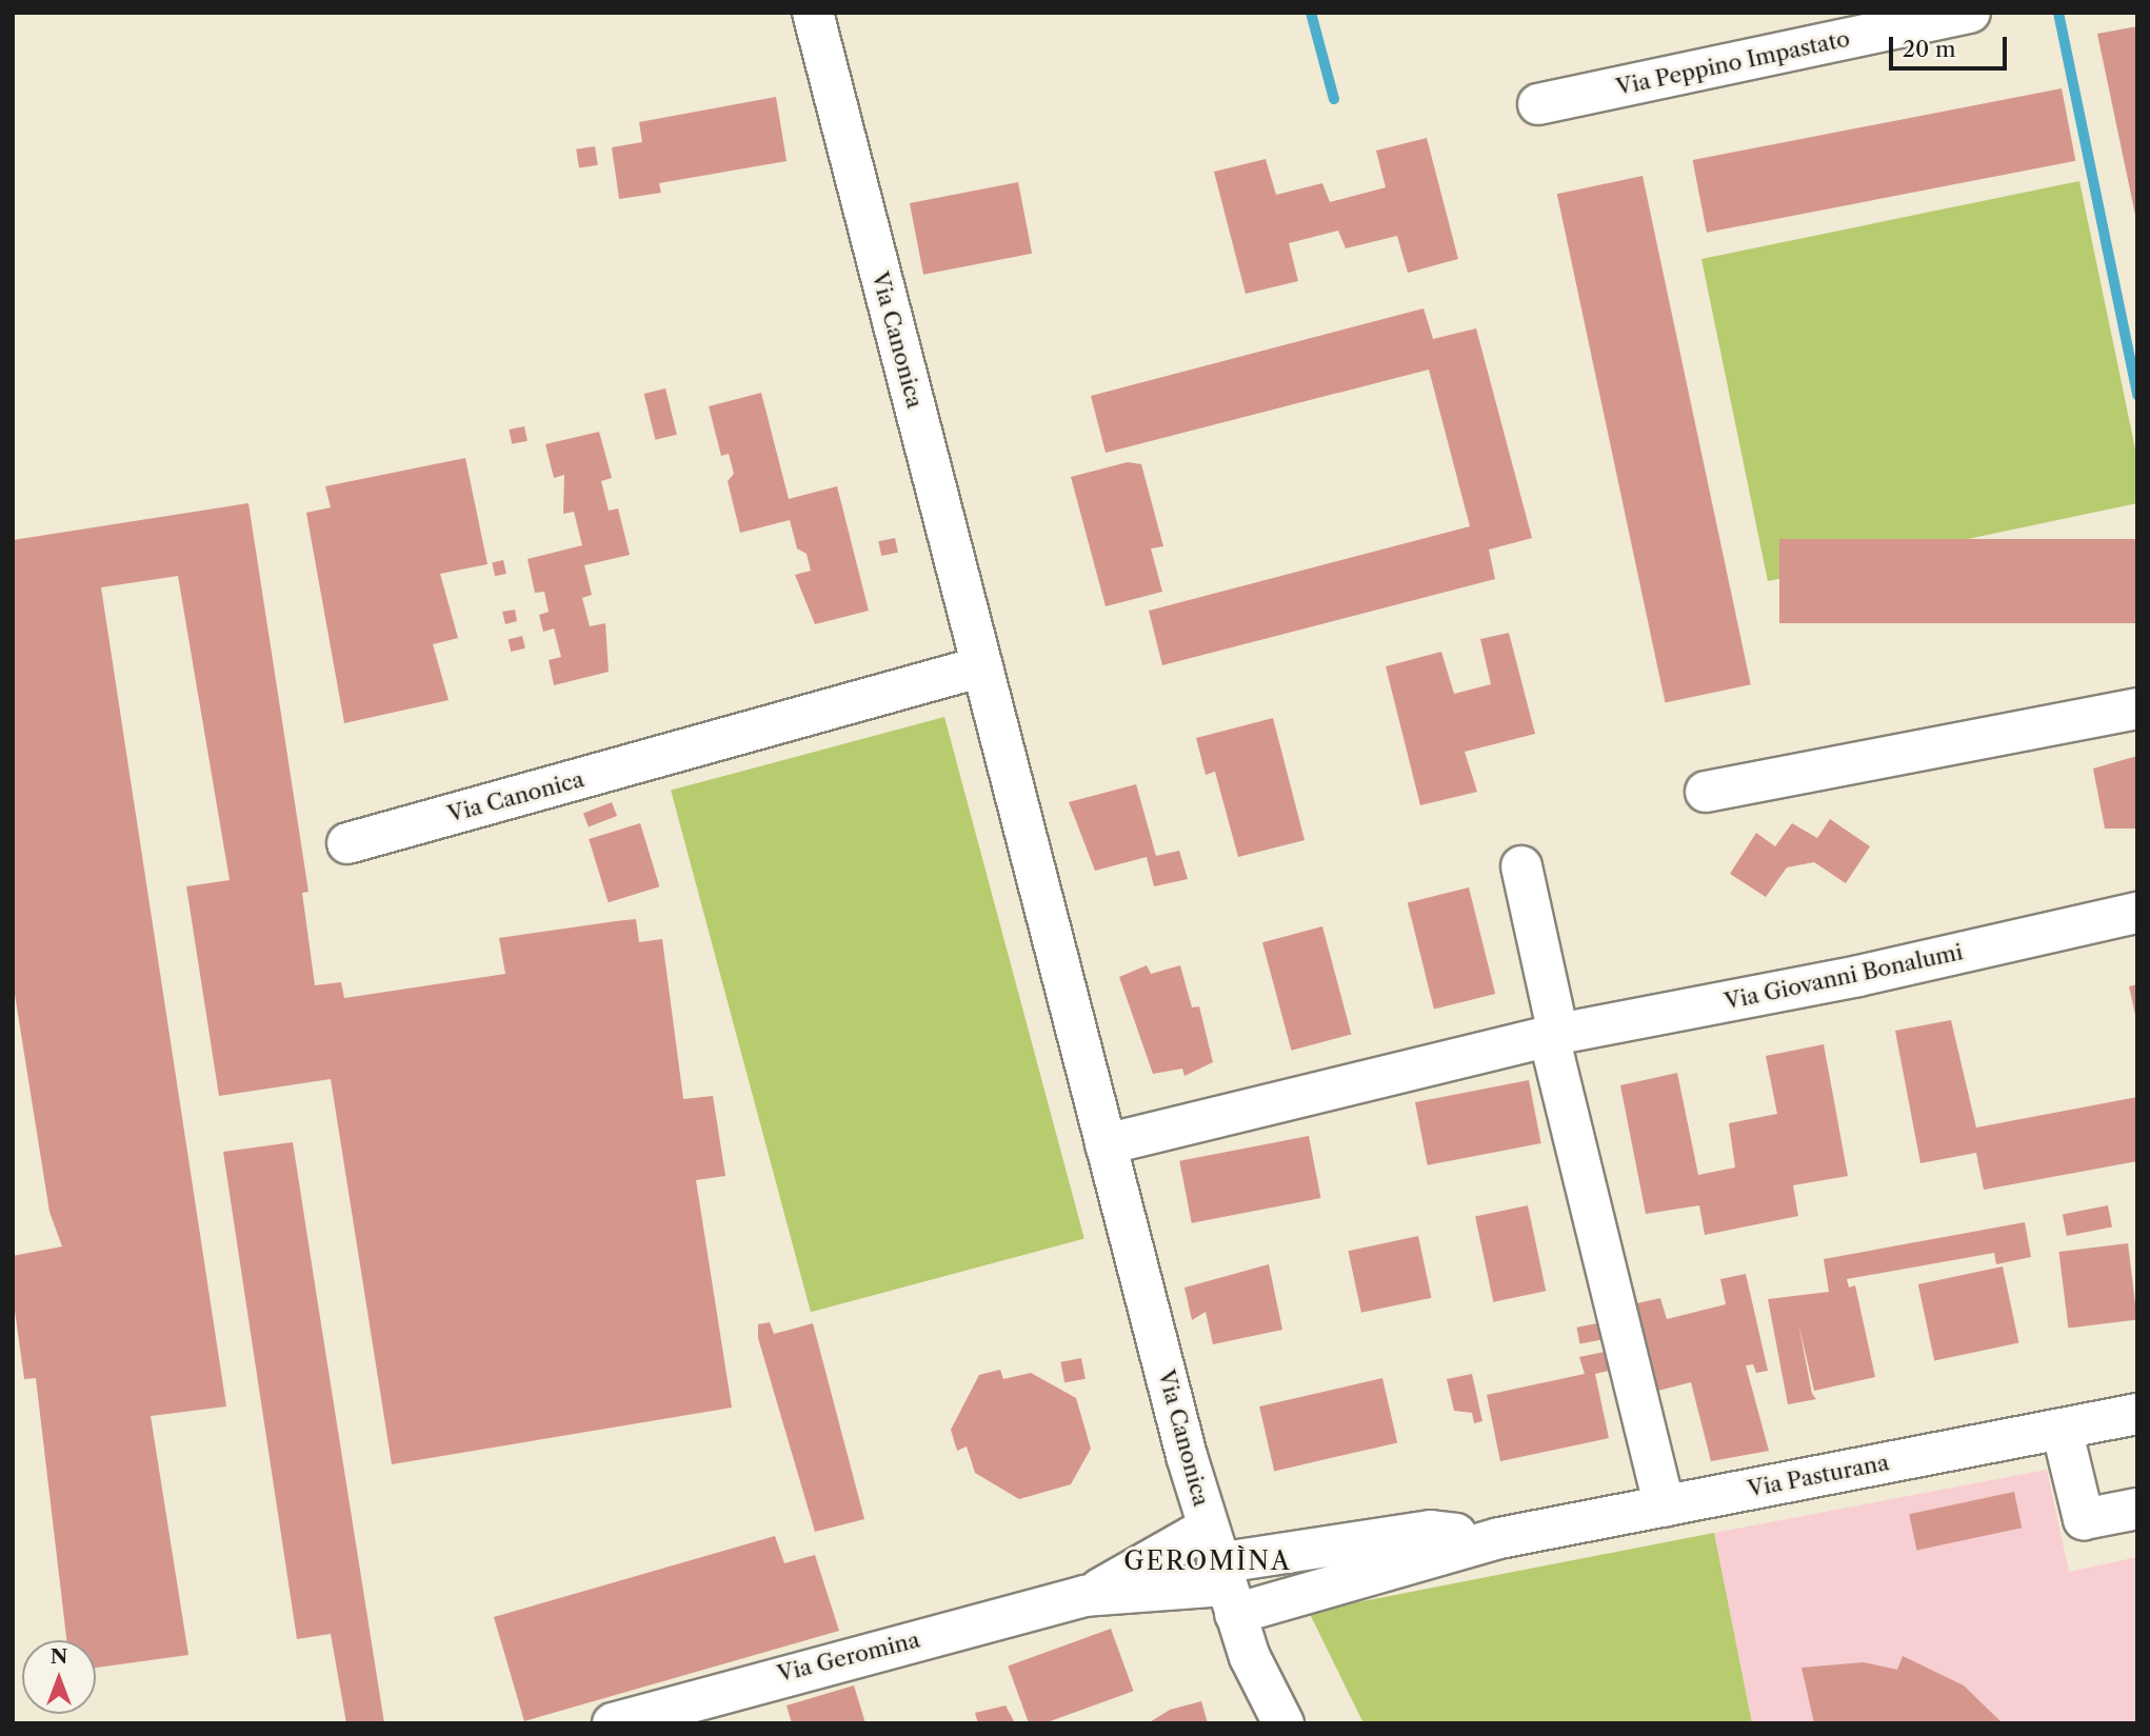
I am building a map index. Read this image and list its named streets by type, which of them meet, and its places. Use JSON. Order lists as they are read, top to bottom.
{
  "streets": {
    "street": [
      "Via Peppino Impastato",
      "Via Canonica",
      "Via Giovanni Bonalumi",
      "Via Pasturana",
      "Via Geromina"
    ]
  },
  "crossings": [
    ["Via Canonica", "Via Pasturana"],
    ["Via Canonica", "Via Geromina"],
    ["Via Pasturana", "Via Geromina"]
  ],
  "districts": ["GEROMÌNA"],
  "scale_bar": "20 m",
  "north": "top"
}
